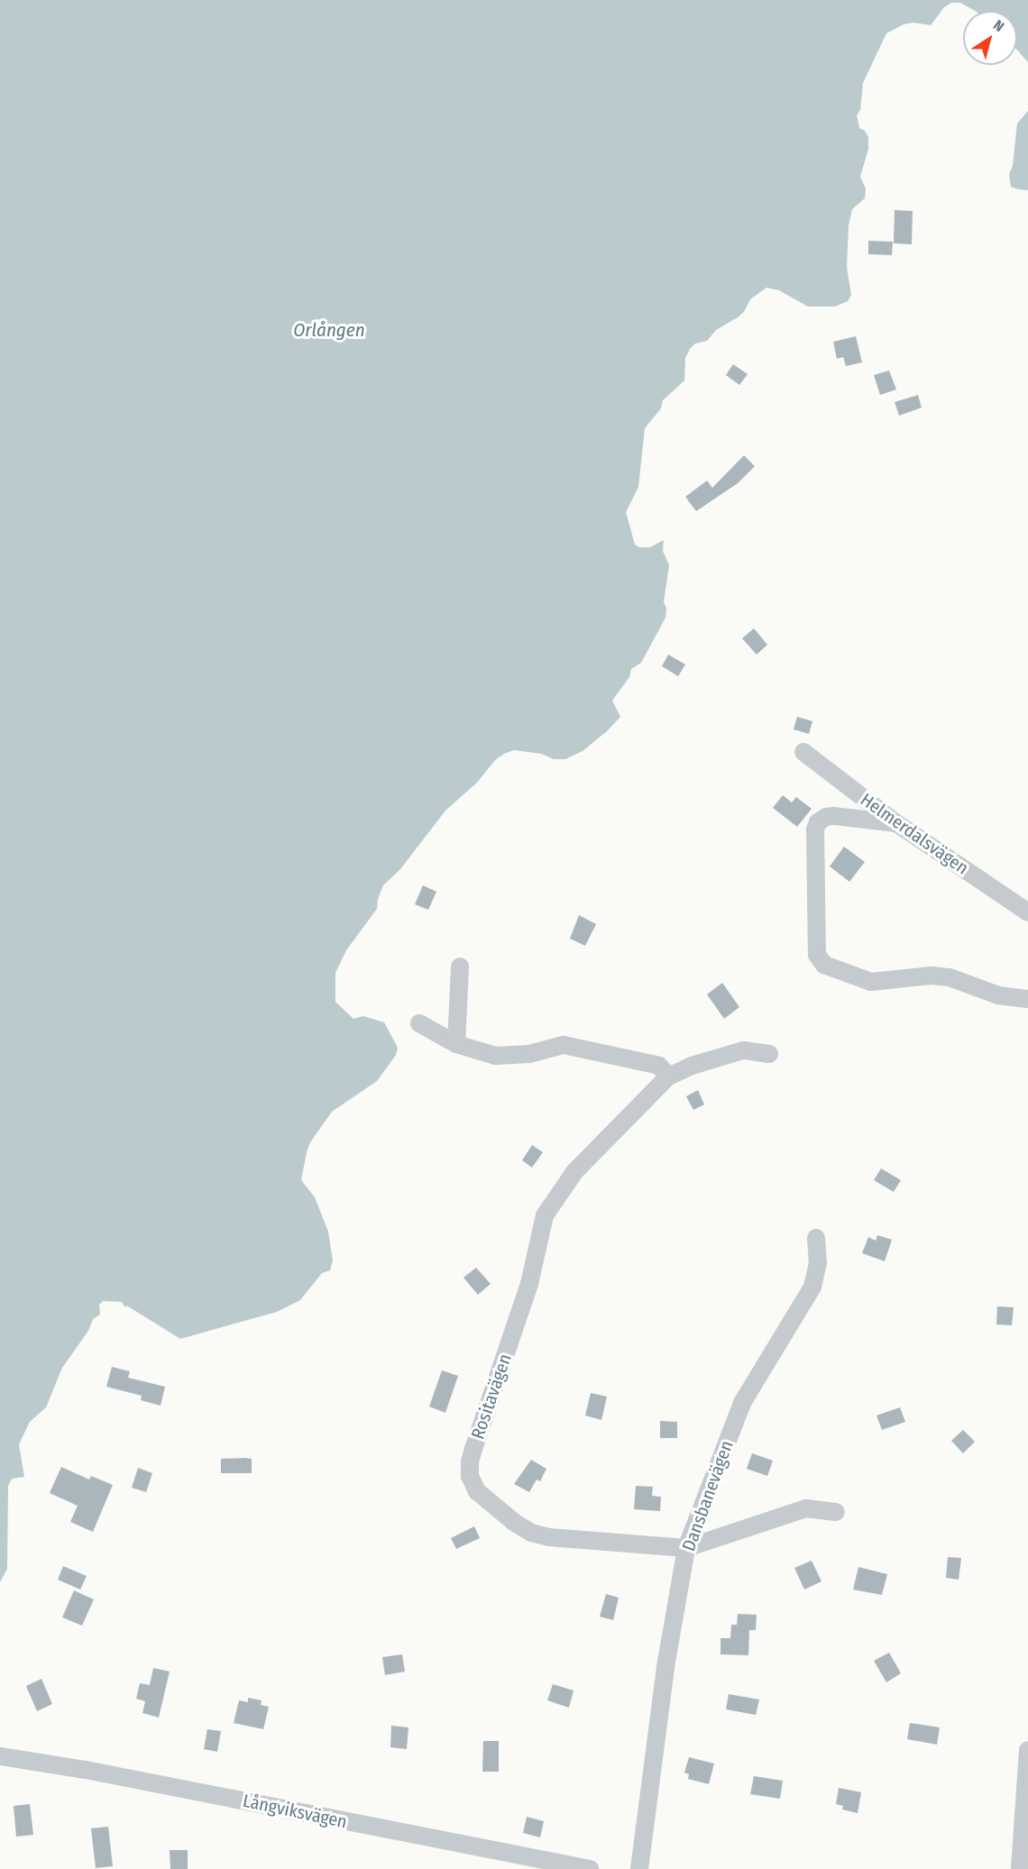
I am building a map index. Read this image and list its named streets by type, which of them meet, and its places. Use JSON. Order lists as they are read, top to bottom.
{
  "streets": {
    "street": [
      "Helmerdalsvägen",
      "Rositavägen",
      "Dansbanevägen",
      "Långviksvägen"
    ]
  },
  "crossings": [
    ["Rositavägen", "Dansbanevägen"]
  ],
  "water": ["Orlången"],
  "north": "top right"
}
